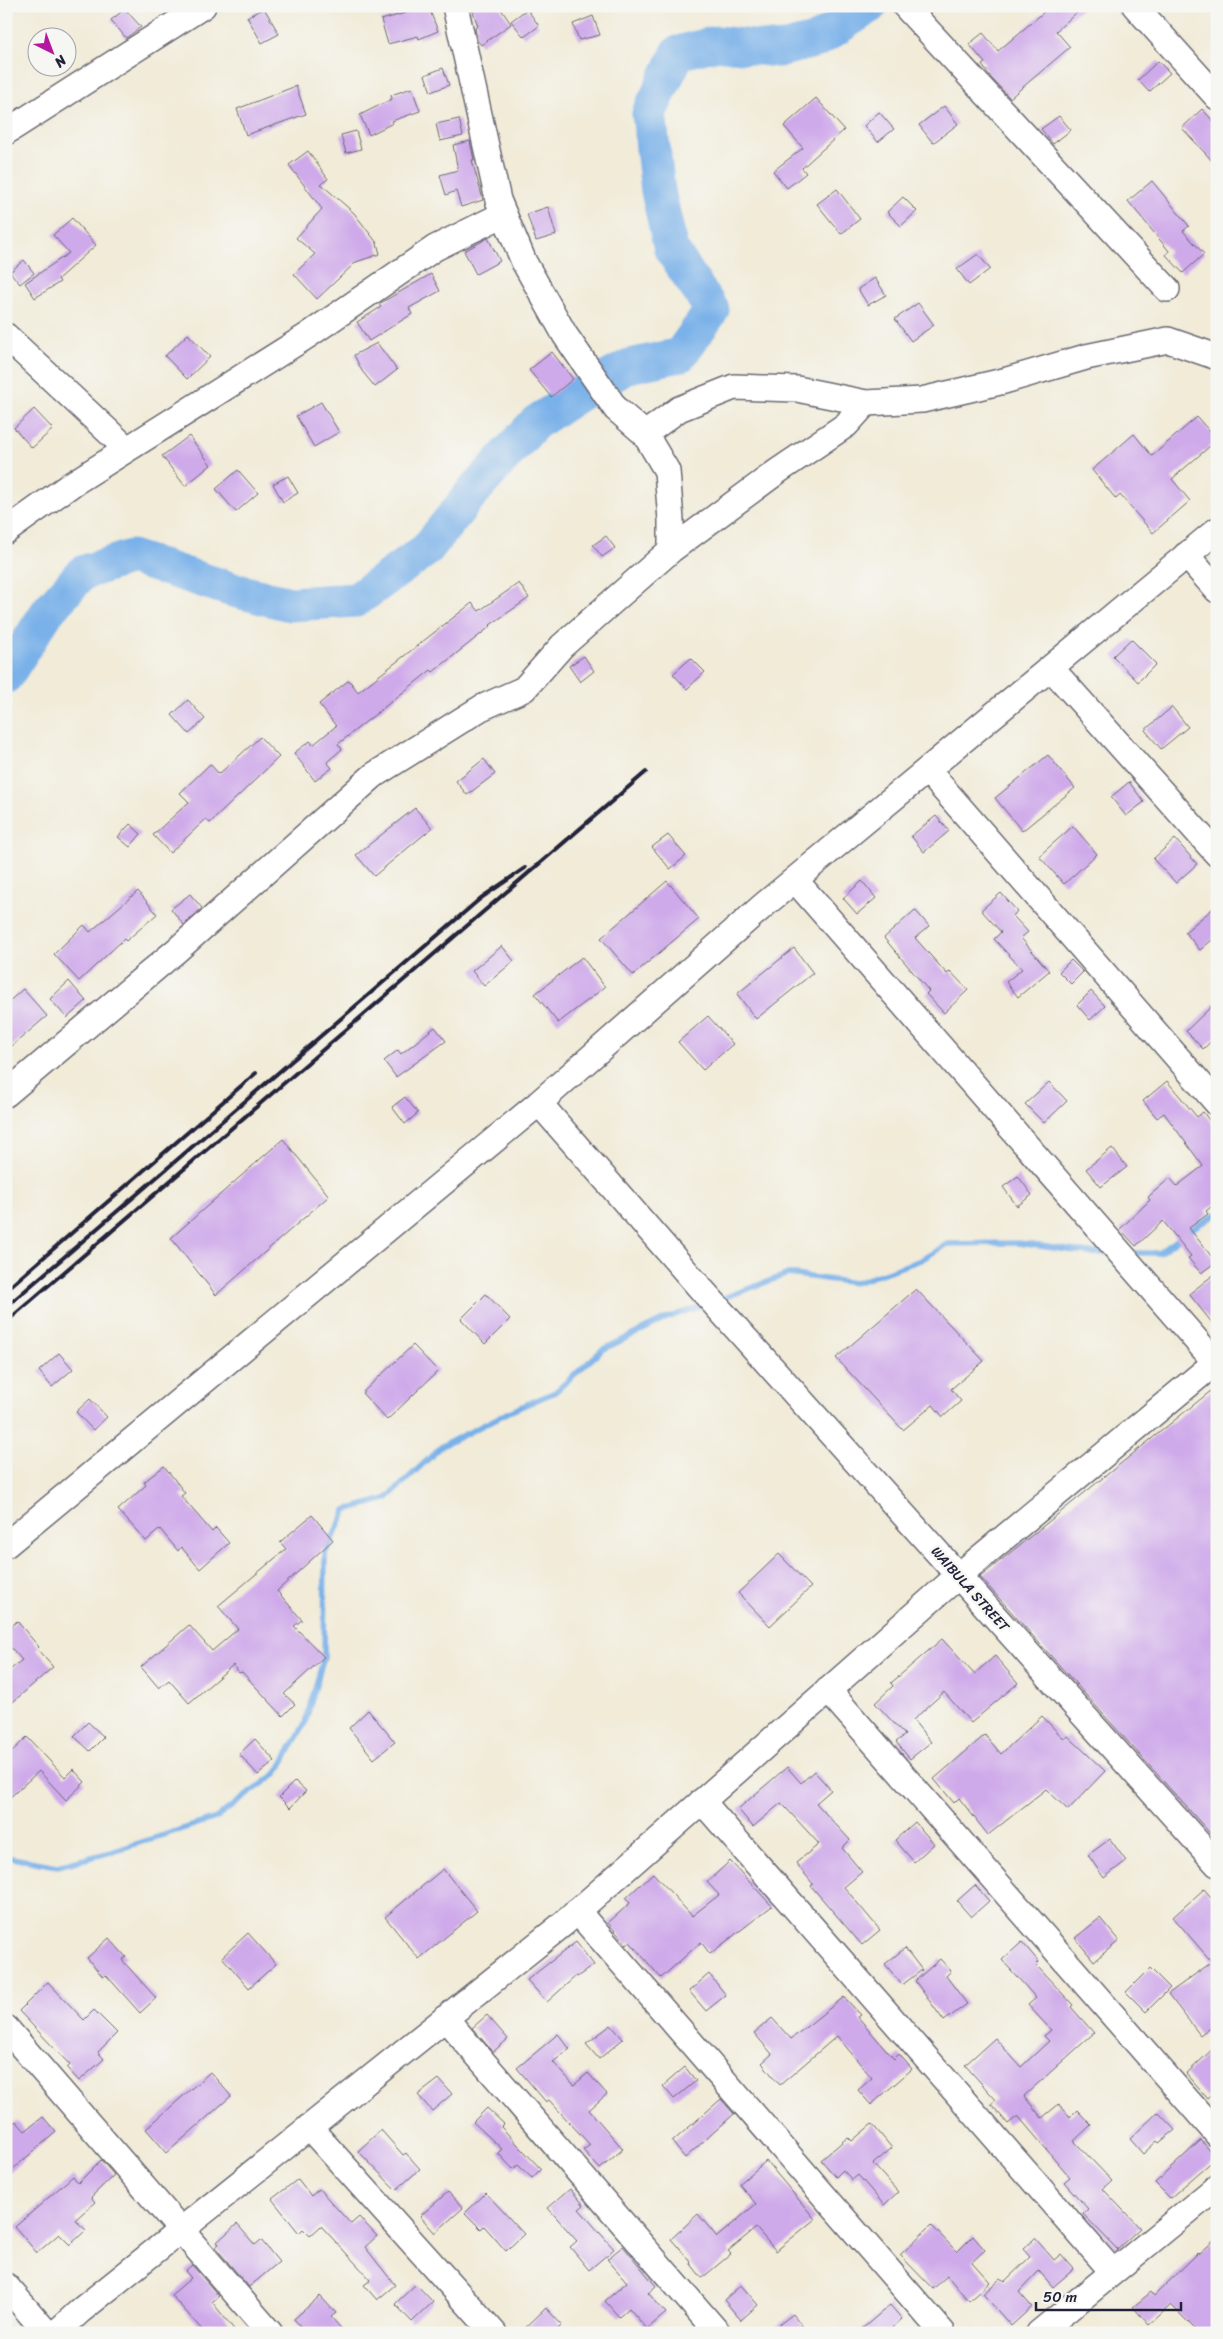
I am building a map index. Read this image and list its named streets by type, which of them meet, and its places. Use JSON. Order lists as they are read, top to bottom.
{
  "streets": {
    "street": ["WAIBULA STREET"]
  },
  "scale_bar": "50 m",
  "north": "bottom right"
}
